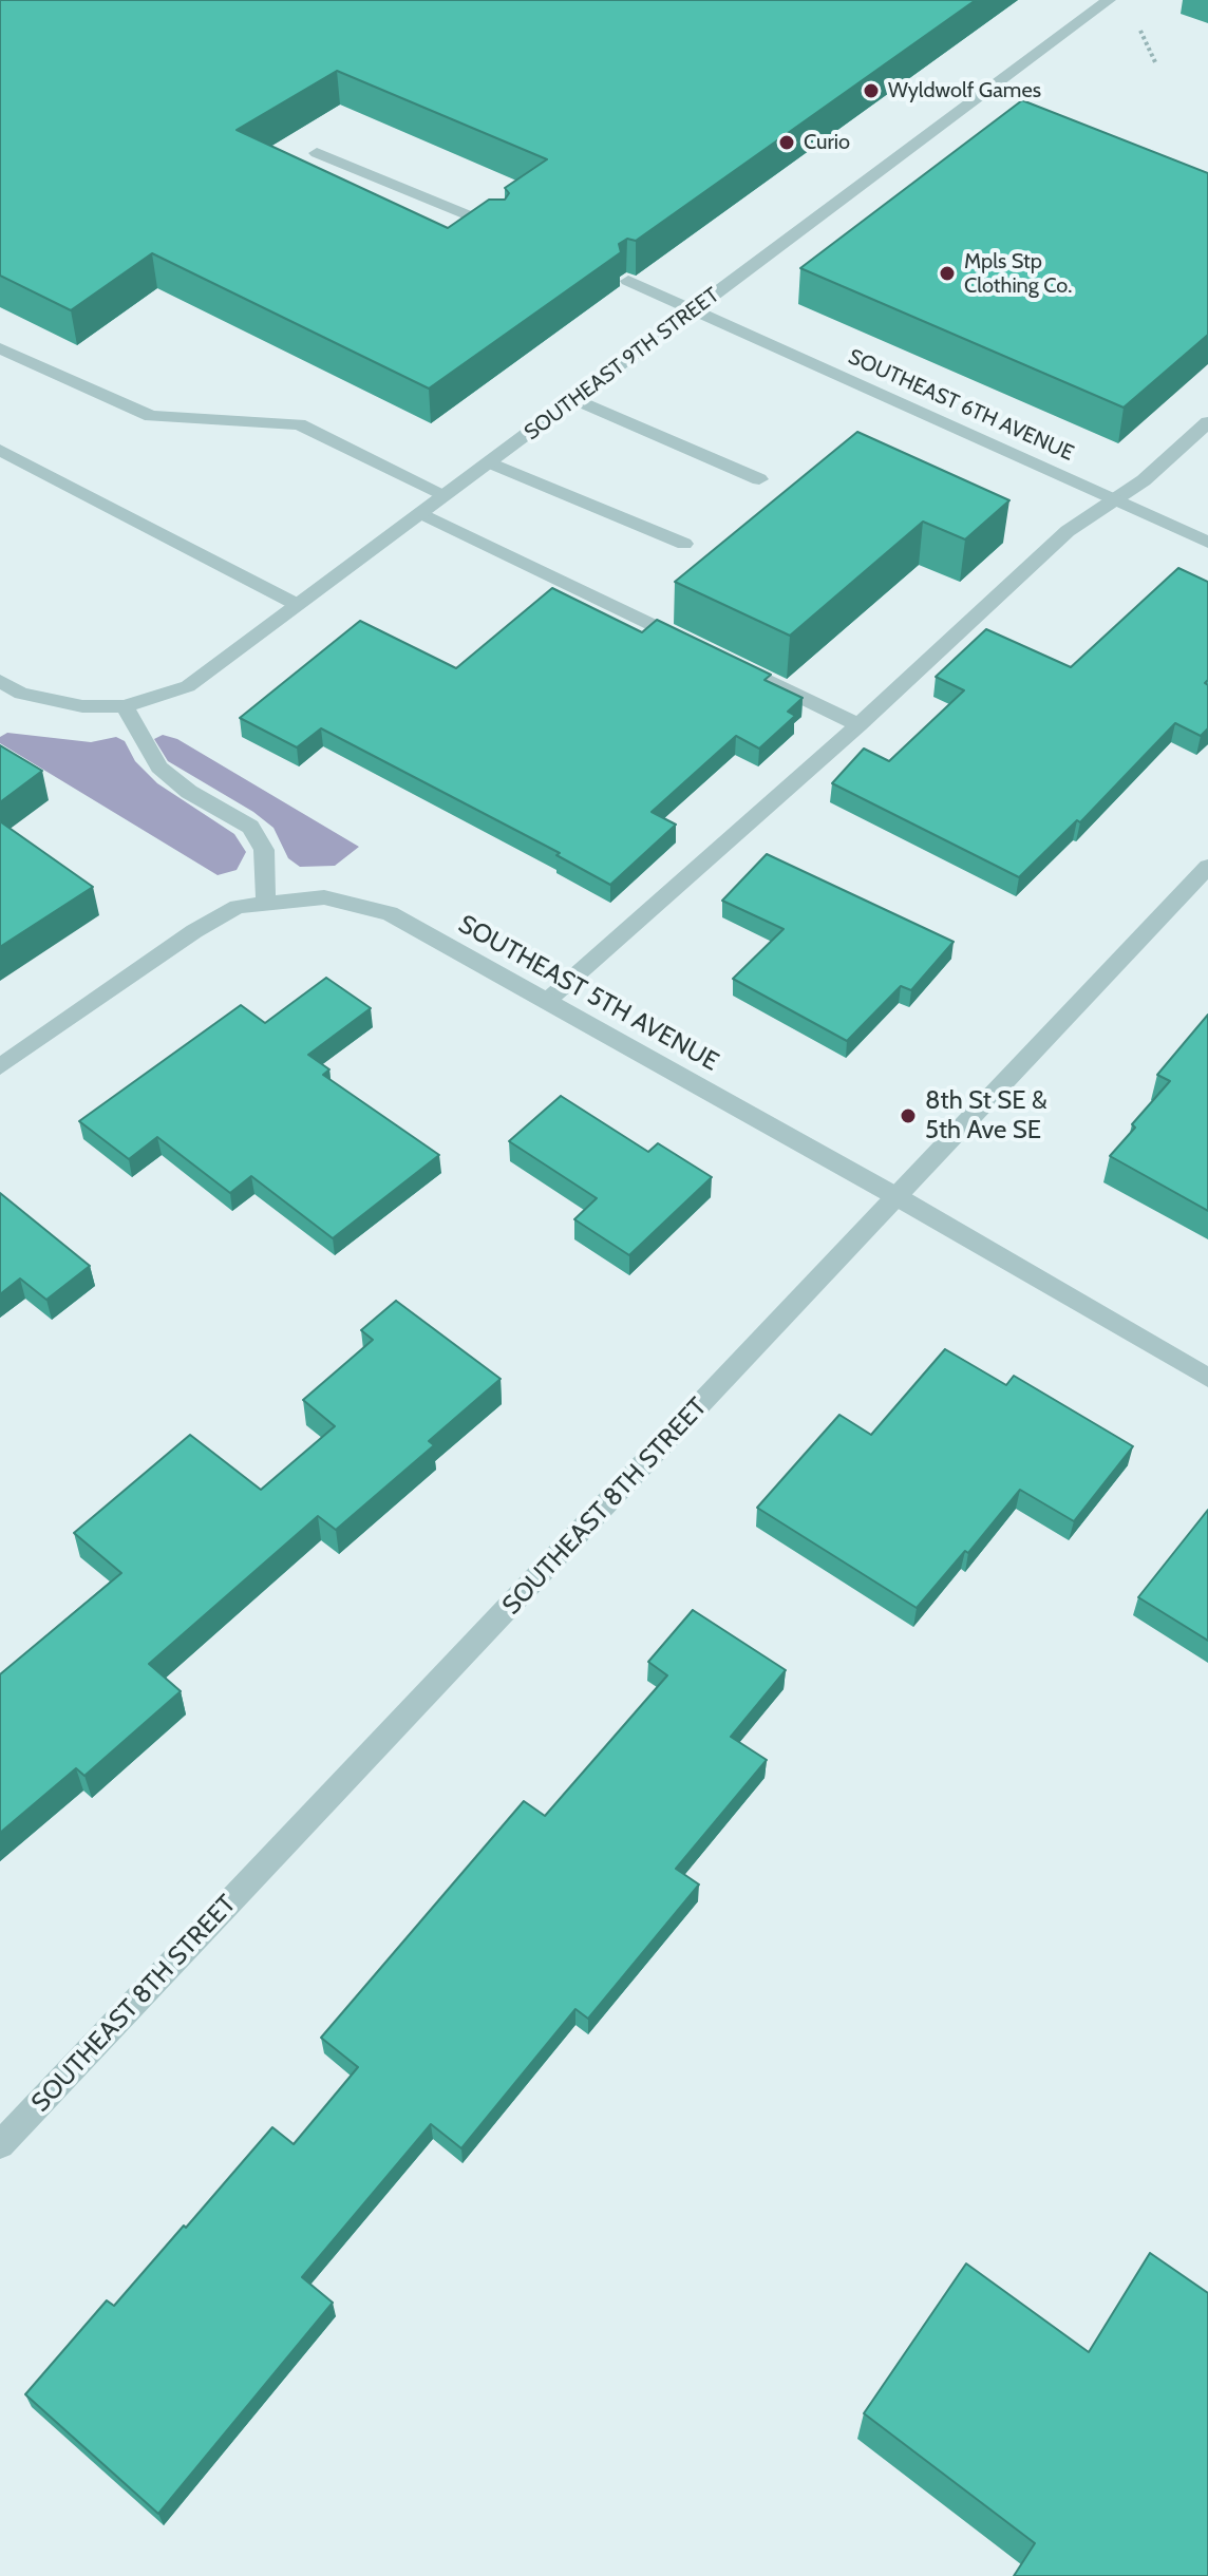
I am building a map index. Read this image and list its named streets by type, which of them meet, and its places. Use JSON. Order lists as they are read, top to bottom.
{
  "streets": {
    "street": [
      "SOUTHEAST 9TH STREET",
      "SOUTHEAST 6TH AVENUE",
      "SOUTHEAST 5TH AVENUE",
      "SOUTHEAST 8TH STREET"
    ]
  },
  "crossings": [
    ["SOUTHEAST 9TH STREET", "SOUTHEAST 6TH AVENUE"],
    ["SOUTHEAST 5TH AVENUE", "SOUTHEAST 8TH STREET"]
  ],
  "places": [
    "Wyldwolf Games",
    "Curio",
    "Mpls Stp Clothing Co.",
    "8th St SE & 5th Ave SE"
  ]
}
